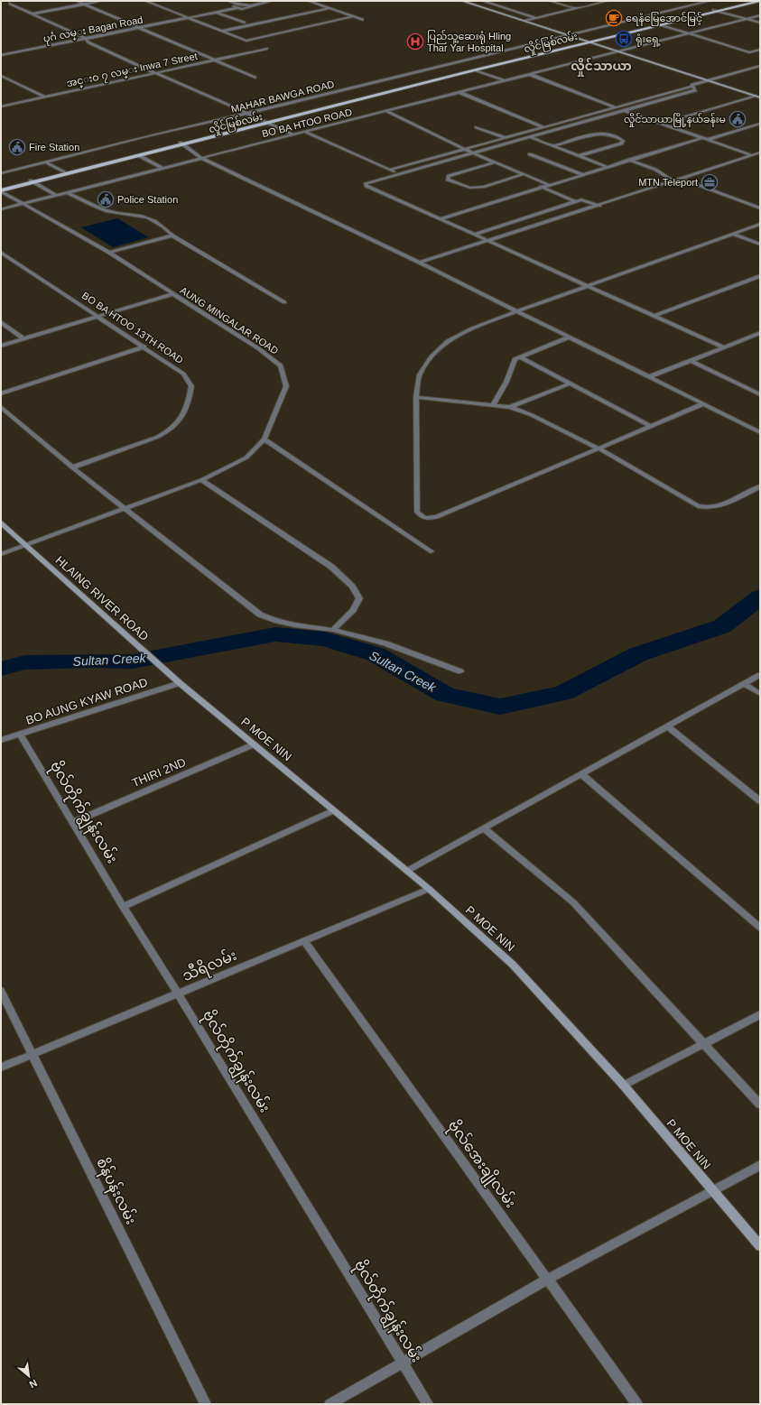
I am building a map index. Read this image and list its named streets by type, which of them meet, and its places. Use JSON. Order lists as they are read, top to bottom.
{
  "streets": {
    "main road": ["လှိုင်မြစ်လမ်း"],
    "street": [
      "ပုဂံ လမ္း Bagan Road",
      "အင္းဝ ၇ လမ္း Inwa 7 Street",
      "MAHAR BAWGA ROAD",
      "BO BA HTOO ROAD",
      "AUNG MINGALAR ROAD",
      "BO BA HTOO 13TH ROAD",
      "HLAING RIVER ROAD",
      "BO AUNG KYAW ROAD",
      "P MOE NIN",
      "THIRI 2ND",
      "ဗိုလ်တိုက်ချွန်းလမ်း",
      "သီရိလမ်း",
      "ဗိုလ်အေးချိုလမ်း",
      "စိန်ပန်းလမ်း"
    ]
  },
  "crossings": [
    ["လှိုင်မြစ်လမ်း", "AUNG MINGALAR ROAD"],
    ["BO BA HTOO ROAD", "AUNG MINGALAR ROAD"],
    ["AUNG MINGALAR ROAD", "HLAING RIVER ROAD"],
    ["HLAING RIVER ROAD", "P MOE NIN"],
    ["BO AUNG KYAW ROAD", "P MOE NIN"],
    ["BO AUNG KYAW ROAD", "ဗိုလ်တိုက်ချွန်းလမ်း"],
    ["P MOE NIN", "THIRI 2ND"],
    ["P MOE NIN", "သီရိလမ်း"],
    ["THIRI 2ND", "ဗိုလ်တိုက်ချွန်းလမ်း"],
    ["ဗိုလ်တိုက်ချွန်းလမ်း", "သီရိလမ်း"],
    ["သီရိလမ်း", "ဗိုလ်အေးချိုလမ်း"],
    ["သီရိလမ်း", "စိန်ပန်းလမ်း"]
  ],
  "districts": ["လှိုင်သာယာ"],
  "water": ["Sultan Creek"],
  "places": {
    "cafe": ["ရေနံမြေအောင်မြင့်"],
    "bus stop": ["ရုံးရှေ့"],
    "hospital": ["ပြည်သူ့ဆေးရုံ Hling Thar Yar Hospital"],
    "public building": ["လှိုင်သာယာမြို့နယ်ခန်းမ", "Fire Station", "Police Station"],
    "office": ["MTN Teleport"]
  },
  "north": "bottom right"
}
